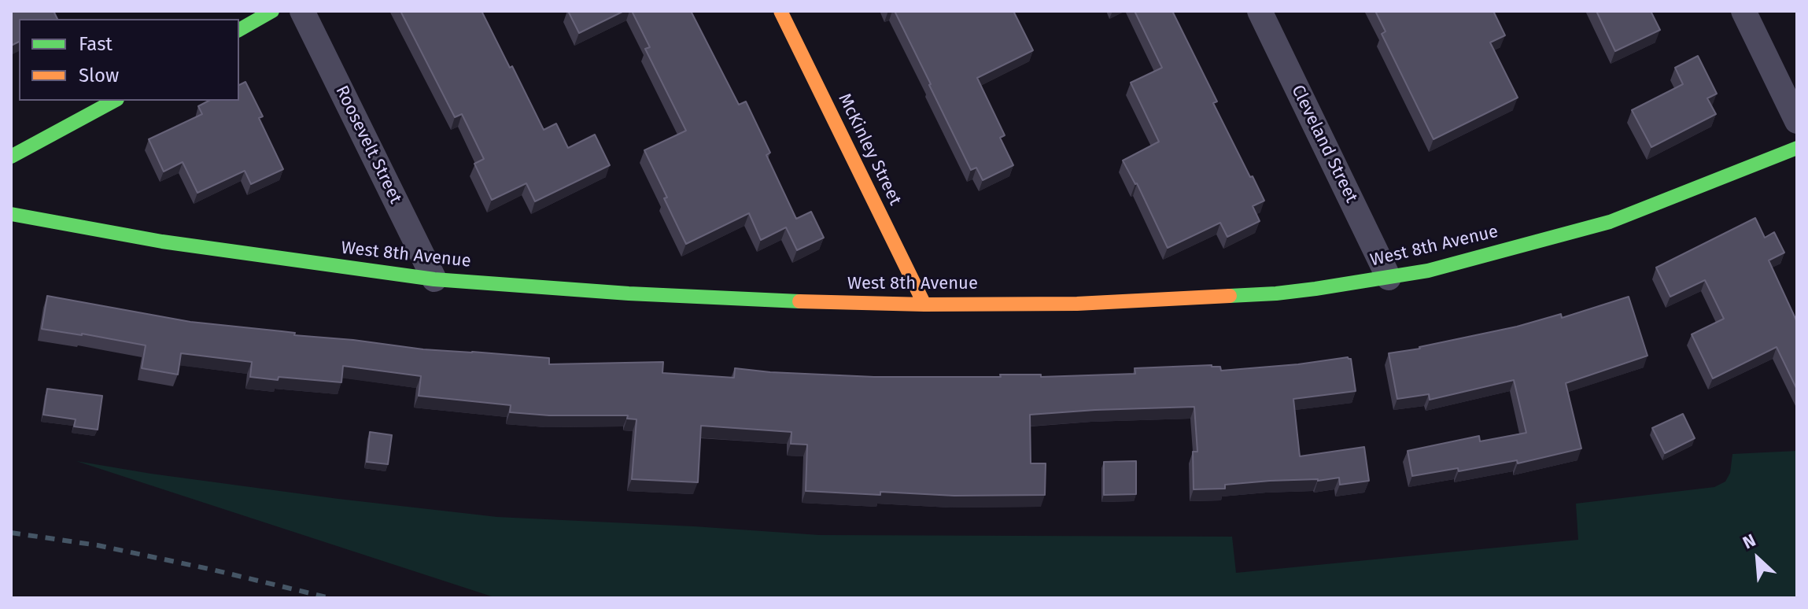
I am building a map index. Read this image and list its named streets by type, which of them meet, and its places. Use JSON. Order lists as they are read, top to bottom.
{
  "streets": {
    "street": [
      "Cleveland Street",
      "Roosevelt Street",
      "McKinley Street",
      "West 8th Avenue"
    ]
  },
  "crossings": [
    ["Cleveland Street", "West 8th Avenue"],
    ["Roosevelt Street", "West 8th Avenue"],
    ["McKinley Street", "West 8th Avenue"]
  ],
  "legend": ["Fast", "Slow"],
  "north": "top left"
}
